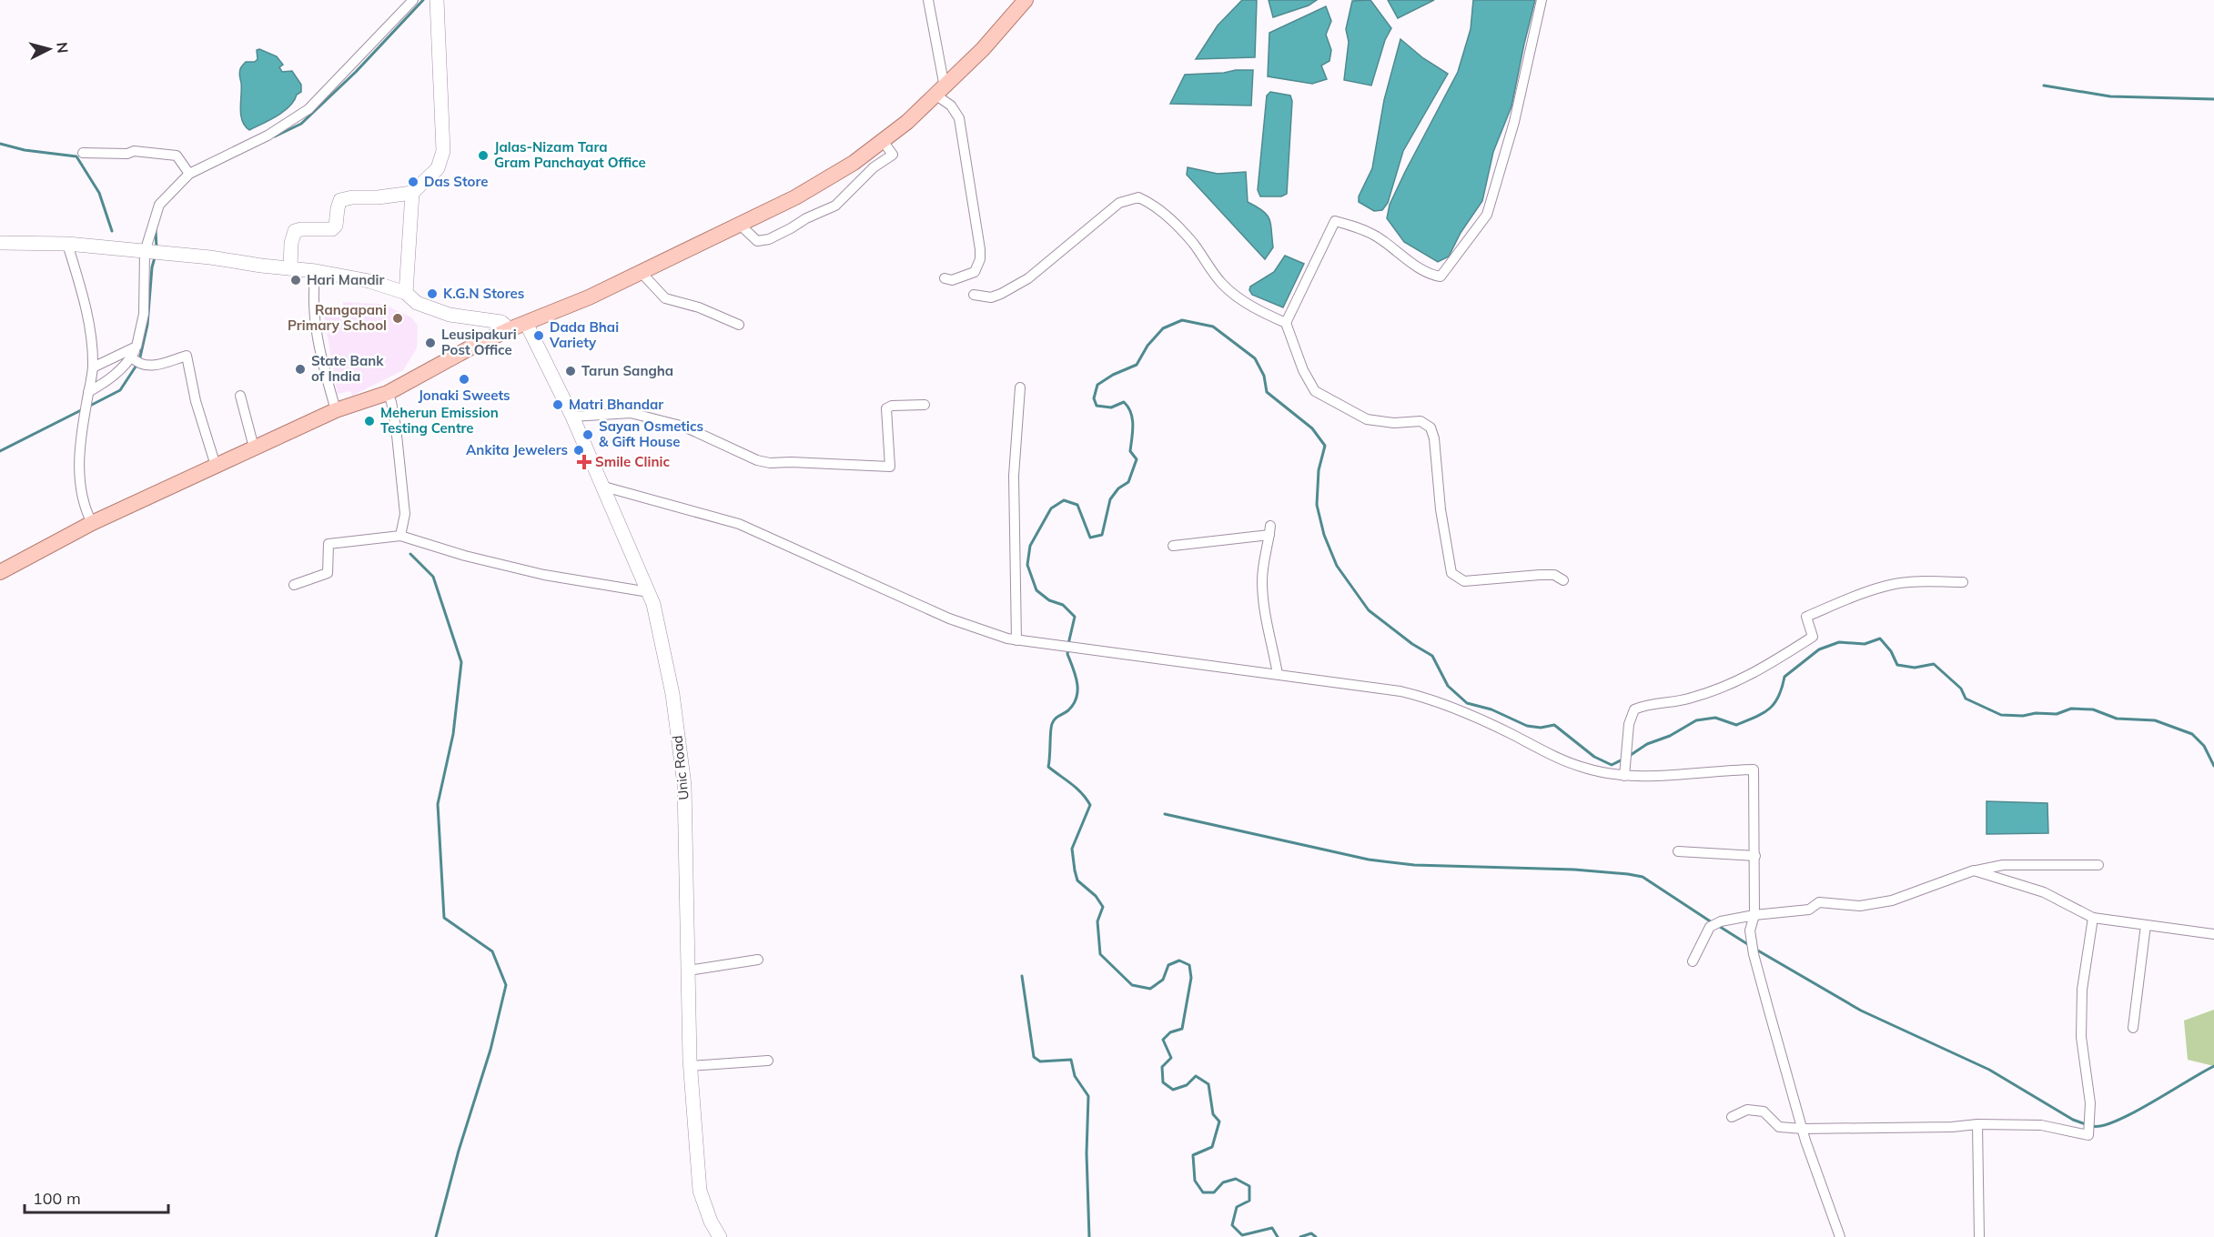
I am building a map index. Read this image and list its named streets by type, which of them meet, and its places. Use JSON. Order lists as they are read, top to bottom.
{
  "streets": {
    "street": ["Unic Road"]
  },
  "places": {
    "other": [
      "Jalas-Nizam Tara Gram Panchayat Office",
      "Das Store",
      "Hari Mandir",
      "K.G.N Stores",
      "Rangapani Primary School",
      "Dada Bhai Variety",
      "Leusipakuri Post Office",
      "State Bank of India",
      "Tarun Sangha",
      "Jonaki Sweets",
      "Matri Bhandar",
      "Meherun Emission Testing Centre",
      "Sayan Osmetics & Gift House",
      "Ankita Jewelers"
    ],
    "health": ["Smile Clinic"]
  },
  "scale_bar": "100 m",
  "north": "right"
}
